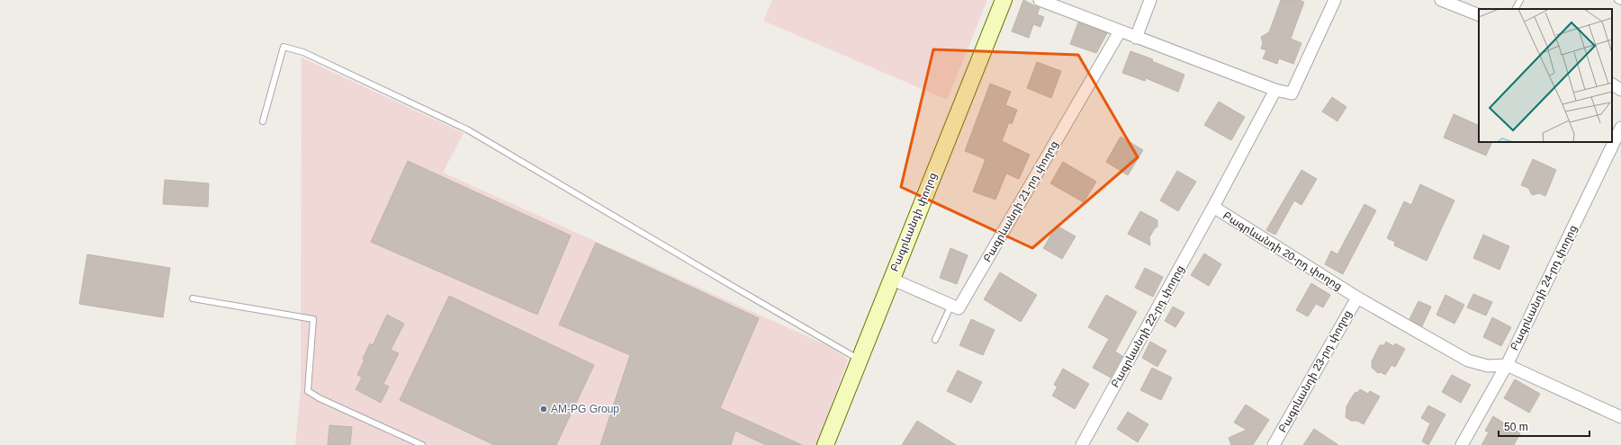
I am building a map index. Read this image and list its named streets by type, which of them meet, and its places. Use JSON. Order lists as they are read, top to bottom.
{
  "streets": {
    "main road": ["Բագրևանդի փողոց"],
    "street": [
      "Բագրևանդի 21-րդ փողոց",
      "Բագրևանդի 20-րդ փողոց",
      "Բագրևանդի 24-րդ փողոց",
      "Բագրևանդի 22-րդ փողոց",
      "Բագրևանդի 23-րդ փողոց"
    ]
  },
  "crossings": [
    ["Բագրևանդի 20-րդ փողոց", "Բագրևանդի 24-րդ փողոց"],
    ["Բագրևանդի 20-րդ փողոց", "Բագրևանդի 22-րդ փողոց"],
    ["Բագրևանդի 20-րդ փողոց", "Բագրևանդի 23-րդ փողոց"]
  ],
  "places": ["AM-PG Group"],
  "scale_bar": "50 m"
}
